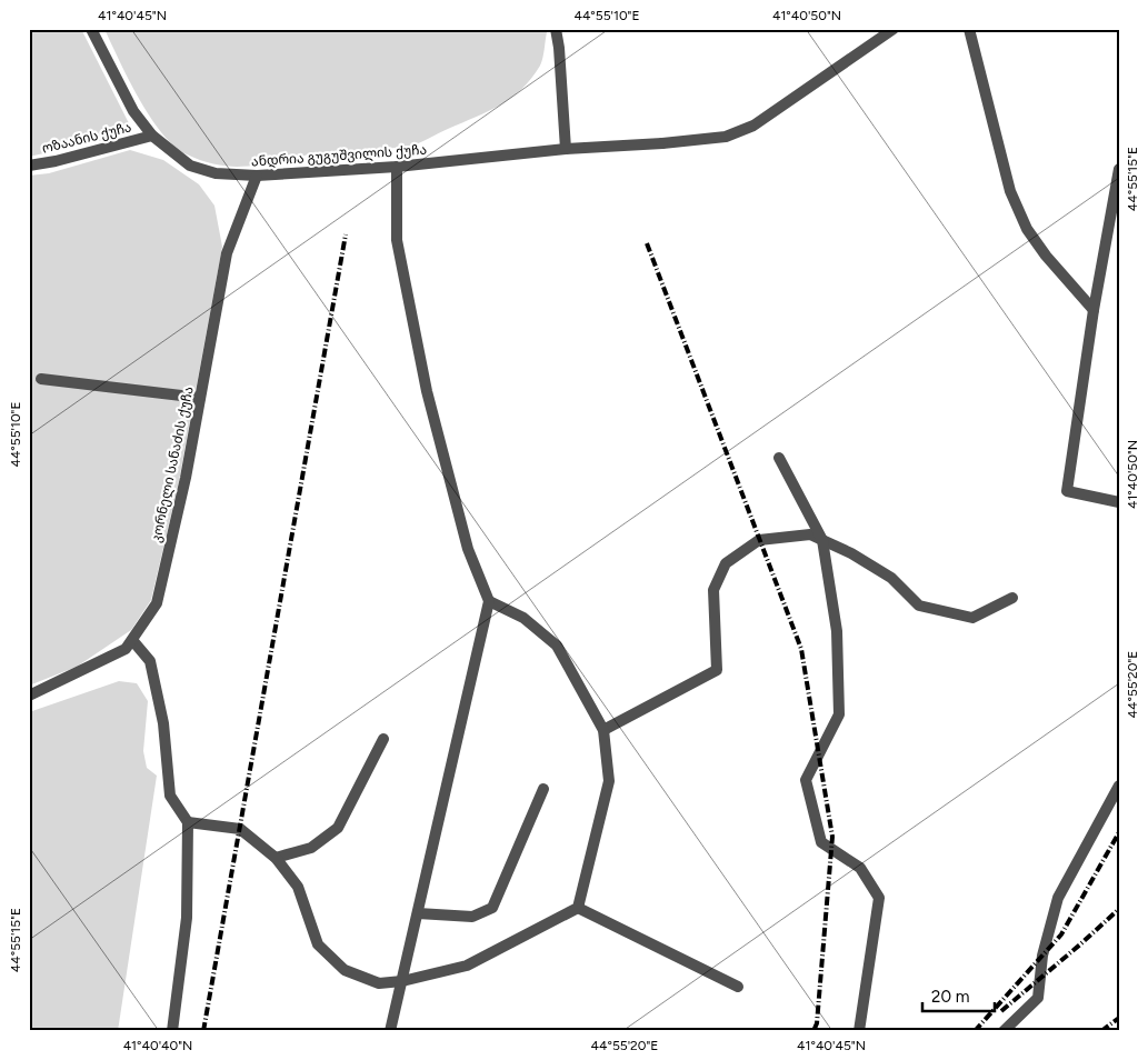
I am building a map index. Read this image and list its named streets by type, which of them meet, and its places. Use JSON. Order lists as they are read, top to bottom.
{
  "streets": {
    "street": ["ოზაანის ქუჩა", "ანდრია გუგუშვილის ქუჩა", "კორნელი სანაძის ქუჩა"]
  },
  "crossings": [
    ["ოზაანის ქუჩა", "ანდრია გუგუშვილის ქუჩა"],
    ["ანდრია გუგუშვილის ქუჩა", "კორნელი სანაძის ქუჩა"]
  ],
  "scale_bar": "20 m",
  "coordinates": [
    "41°40'45\"N",
    "44°55'10\"E",
    "41°40'50\"N",
    "44°55'15\"E",
    "44°55'20\"E",
    "41°40'40\"N"
  ]
}
